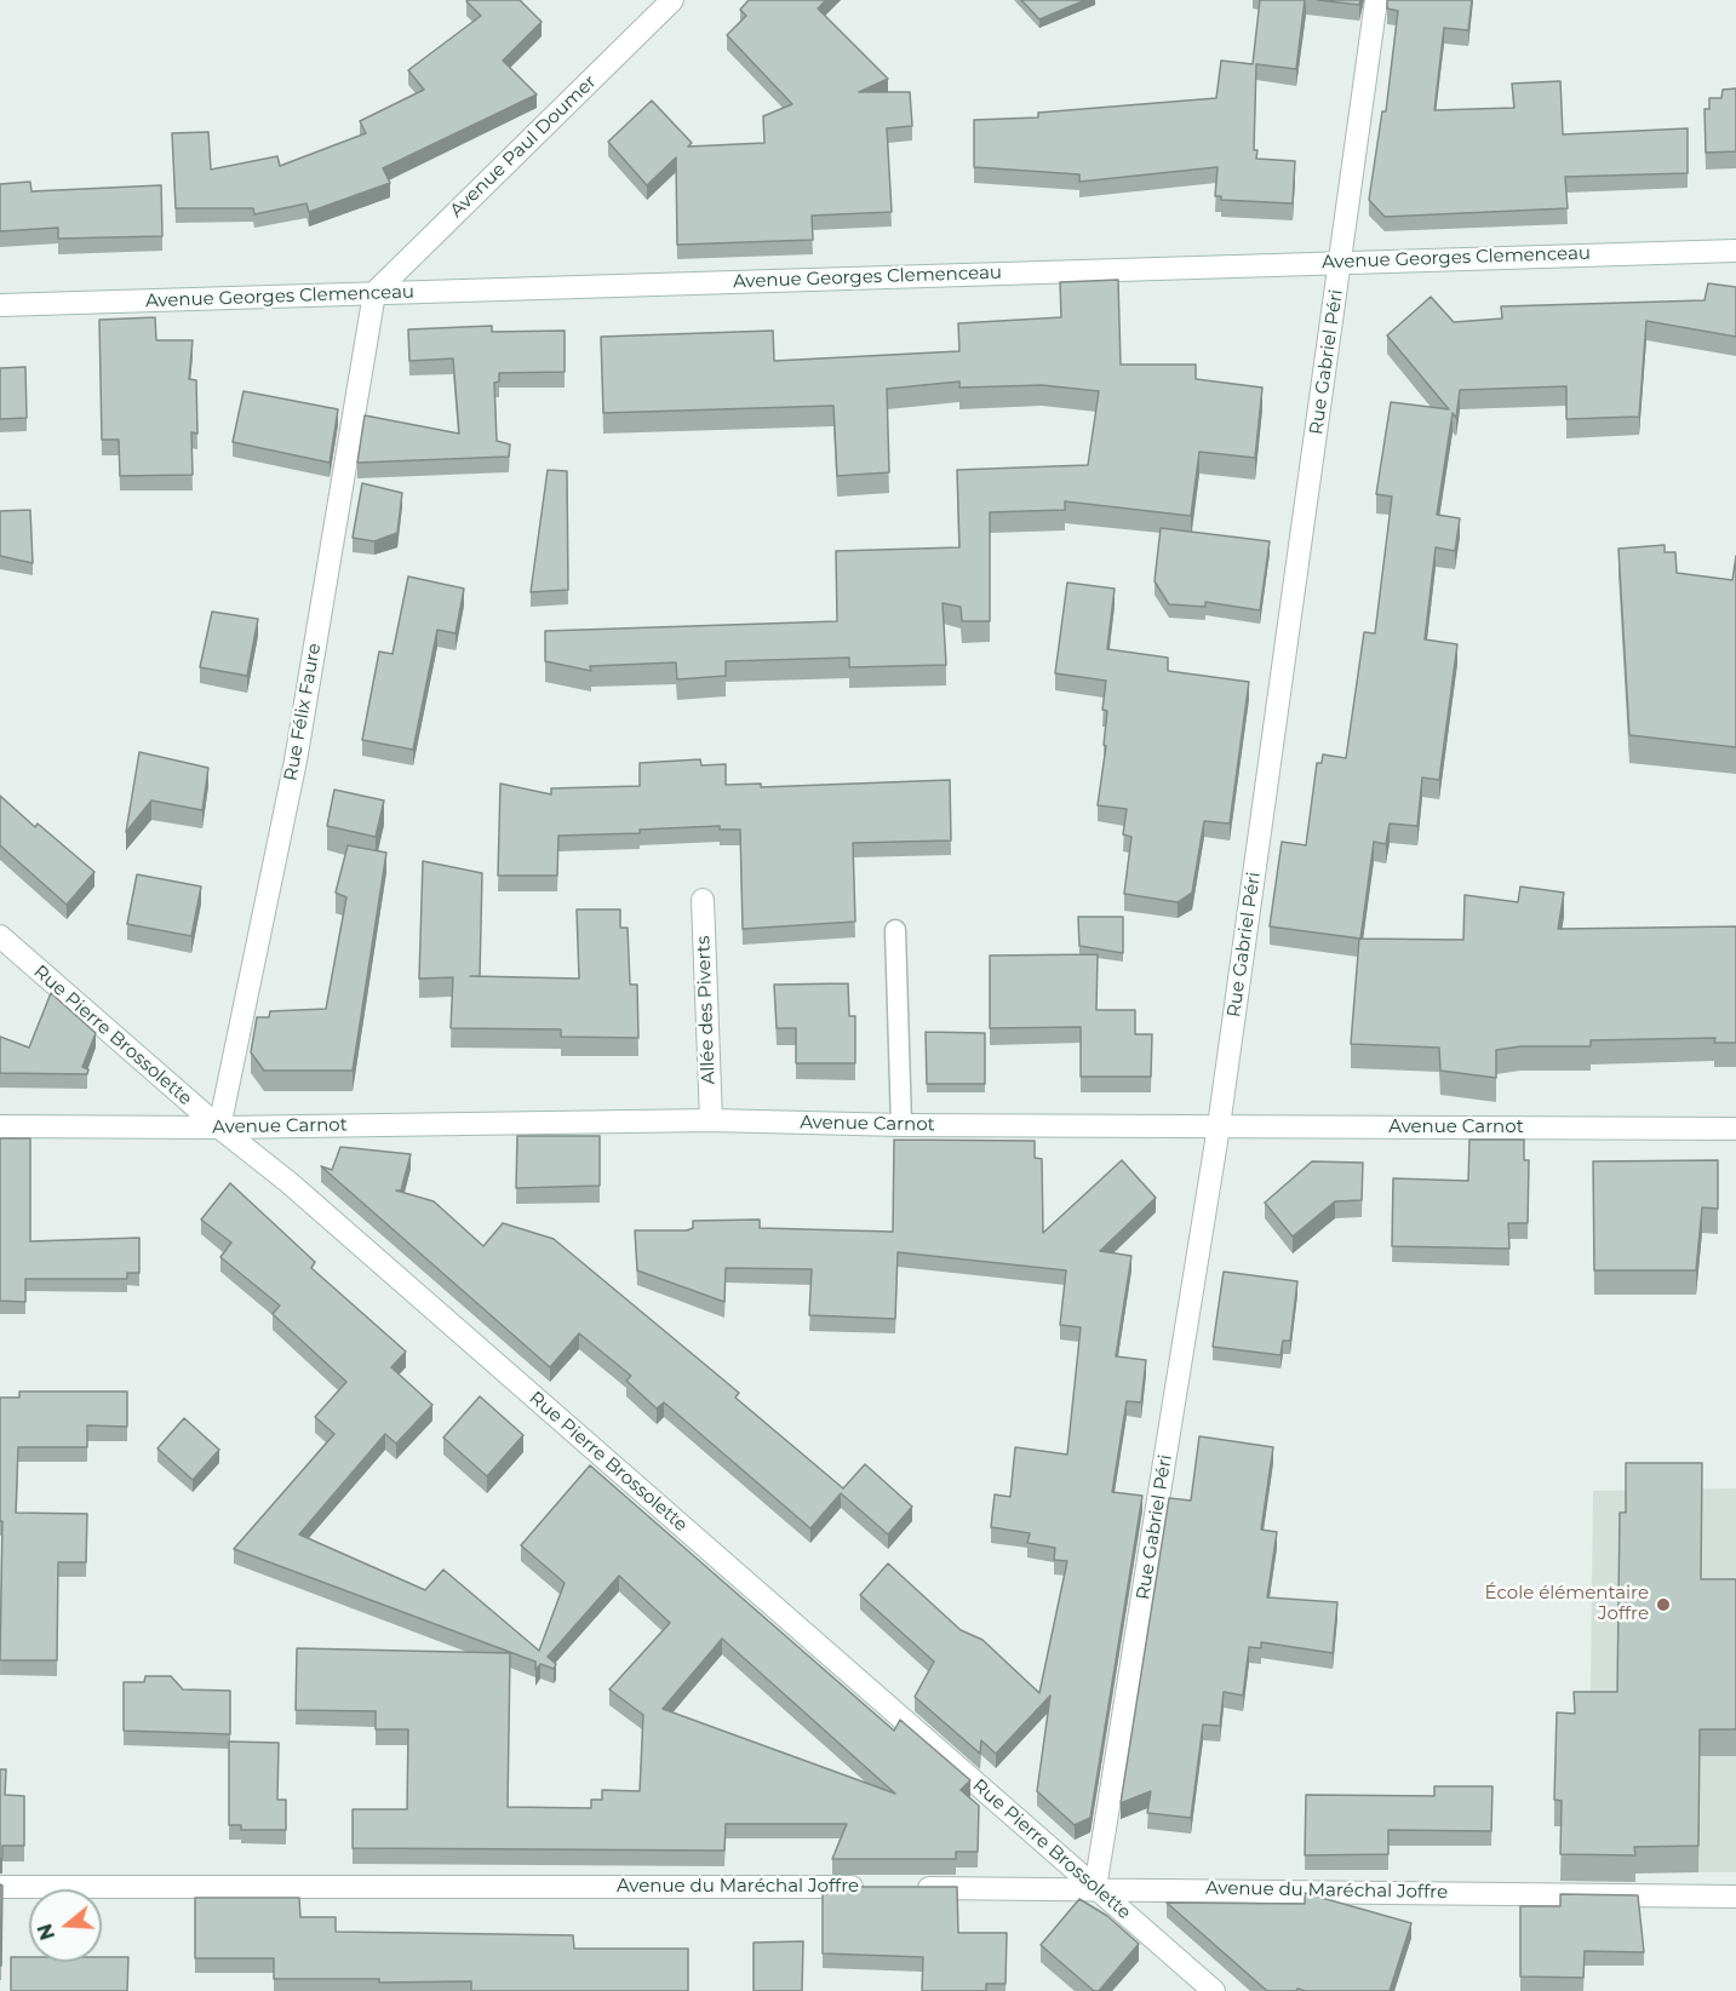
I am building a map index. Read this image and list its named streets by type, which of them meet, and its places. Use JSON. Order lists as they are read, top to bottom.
{
  "streets": {
    "street": [
      "Avenue Paul Doumer",
      "Avenue Georges Clemenceau",
      "Rue Gabriel Péri",
      "Rue Félix Faure",
      "Allée des Piverts",
      "Rue Pierre Brossolette",
      "Avenue Carnot",
      "Avenue du Maréchal Joffre"
    ]
  },
  "crossings": [
    ["Avenue Paul Doumer", "Avenue Georges Clemenceau"],
    ["Avenue Paul Doumer", "Rue Félix Faure"],
    ["Avenue Georges Clemenceau", "Rue Gabriel Péri"],
    ["Avenue Georges Clemenceau", "Rue Félix Faure"],
    ["Rue Gabriel Péri", "Rue Pierre Brossolette"],
    ["Rue Gabriel Péri", "Avenue Carnot"],
    ["Rue Gabriel Péri", "Avenue du Maréchal Joffre"],
    ["Rue Félix Faure", "Rue Pierre Brossolette"],
    ["Rue Félix Faure", "Avenue Carnot"],
    ["Allée des Piverts", "Avenue Carnot"],
    ["Rue Pierre Brossolette", "Avenue Carnot"],
    ["Rue Pierre Brossolette", "Avenue du Maréchal Joffre"]
  ],
  "places": ["École élémentaire Joffre"],
  "north": "left"
}
